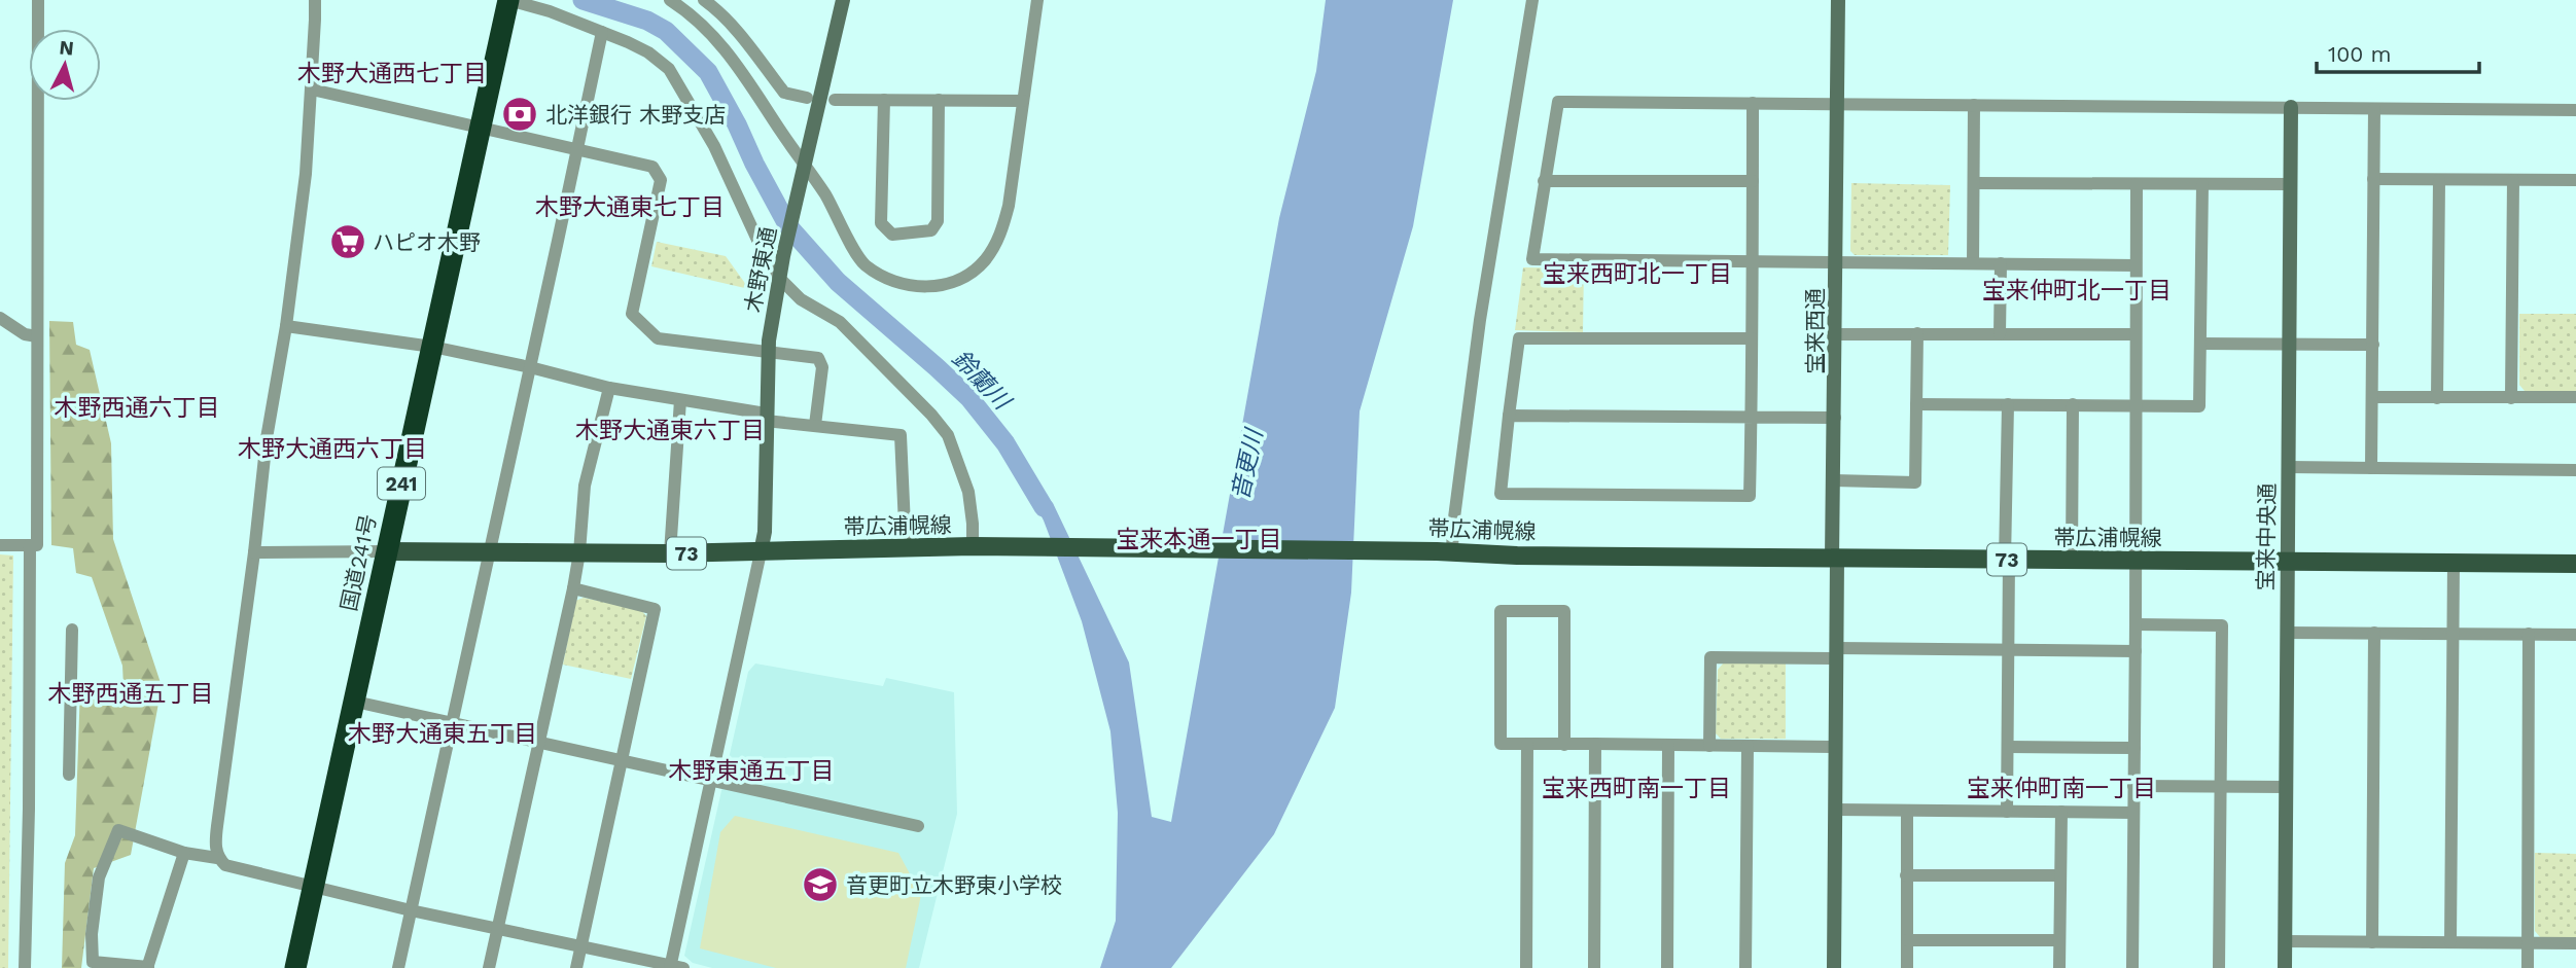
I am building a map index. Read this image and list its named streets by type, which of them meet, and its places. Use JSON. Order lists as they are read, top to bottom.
{
  "streets": {
    "highway": ["241", "国道241号"],
    "main road": ["帯広浦幌線", "73"],
    "street": ["木野東通", "宝来西通", "宝来中央通"]
  },
  "crossings": [
    ["木野東通", "帯広浦幌線"],
    ["宝来西通", "帯広浦幌線"],
    ["帯広浦幌線", "宝来中央通"],
    ["帯広浦幌線", "国道241号"]
  ],
  "districts": [
    "木野大通西七丁目",
    "木野大通東七丁目",
    "宝来西町北一丁目",
    "宝来仲町北一丁目",
    "木野西通六丁目",
    "木野大通東六丁目",
    "木野大通西六丁目",
    "宝来本通一丁目",
    "木野西通五丁目",
    "木野大通東五丁目",
    "木野東通五丁目",
    "宝来西町南一丁目",
    "宝来仲町南一丁目"
  ],
  "water": ["鈴蘭川", "音更川"],
  "places": {
    "bank": ["北洋銀行 木野支店"],
    "supermarket": ["ハピオ木野"],
    "school or university": ["音更町立木野東小学校"]
  },
  "scale_bar": "100 m",
  "north": "top"
}
